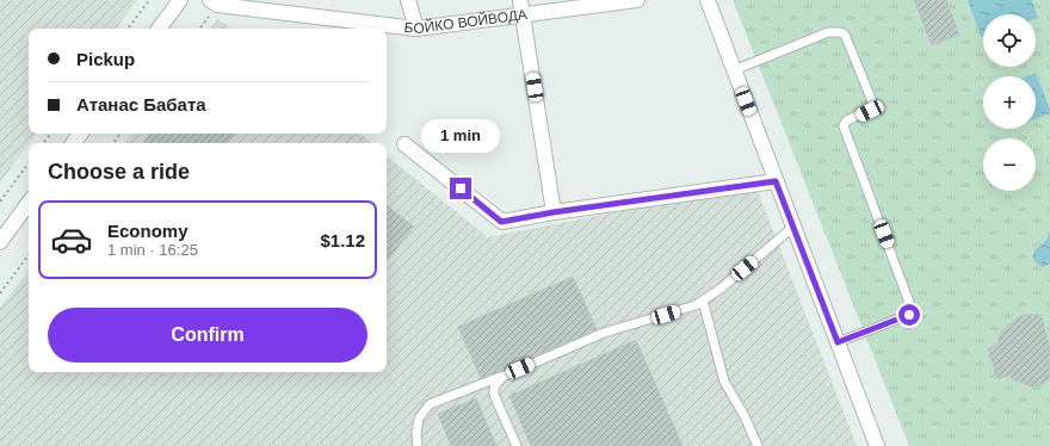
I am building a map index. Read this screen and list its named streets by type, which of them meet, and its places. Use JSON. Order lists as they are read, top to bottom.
{
  "streets": {
    "street": ["БОЙКО ВОЙВОДА"]
  },
  "page": {
    "map_buttons": ["+", "−"],
    "banner": ["Pickup", "Атанас Бабата"],
    "bubble": "1 min",
    "heading": "Choose a ride",
    "list": [
      {
        "name": "Economy",
        "note": "1 min · 16:25",
        "value": "$1.12"
      }
    ],
    "buttons": "Confirm"
  }
}
